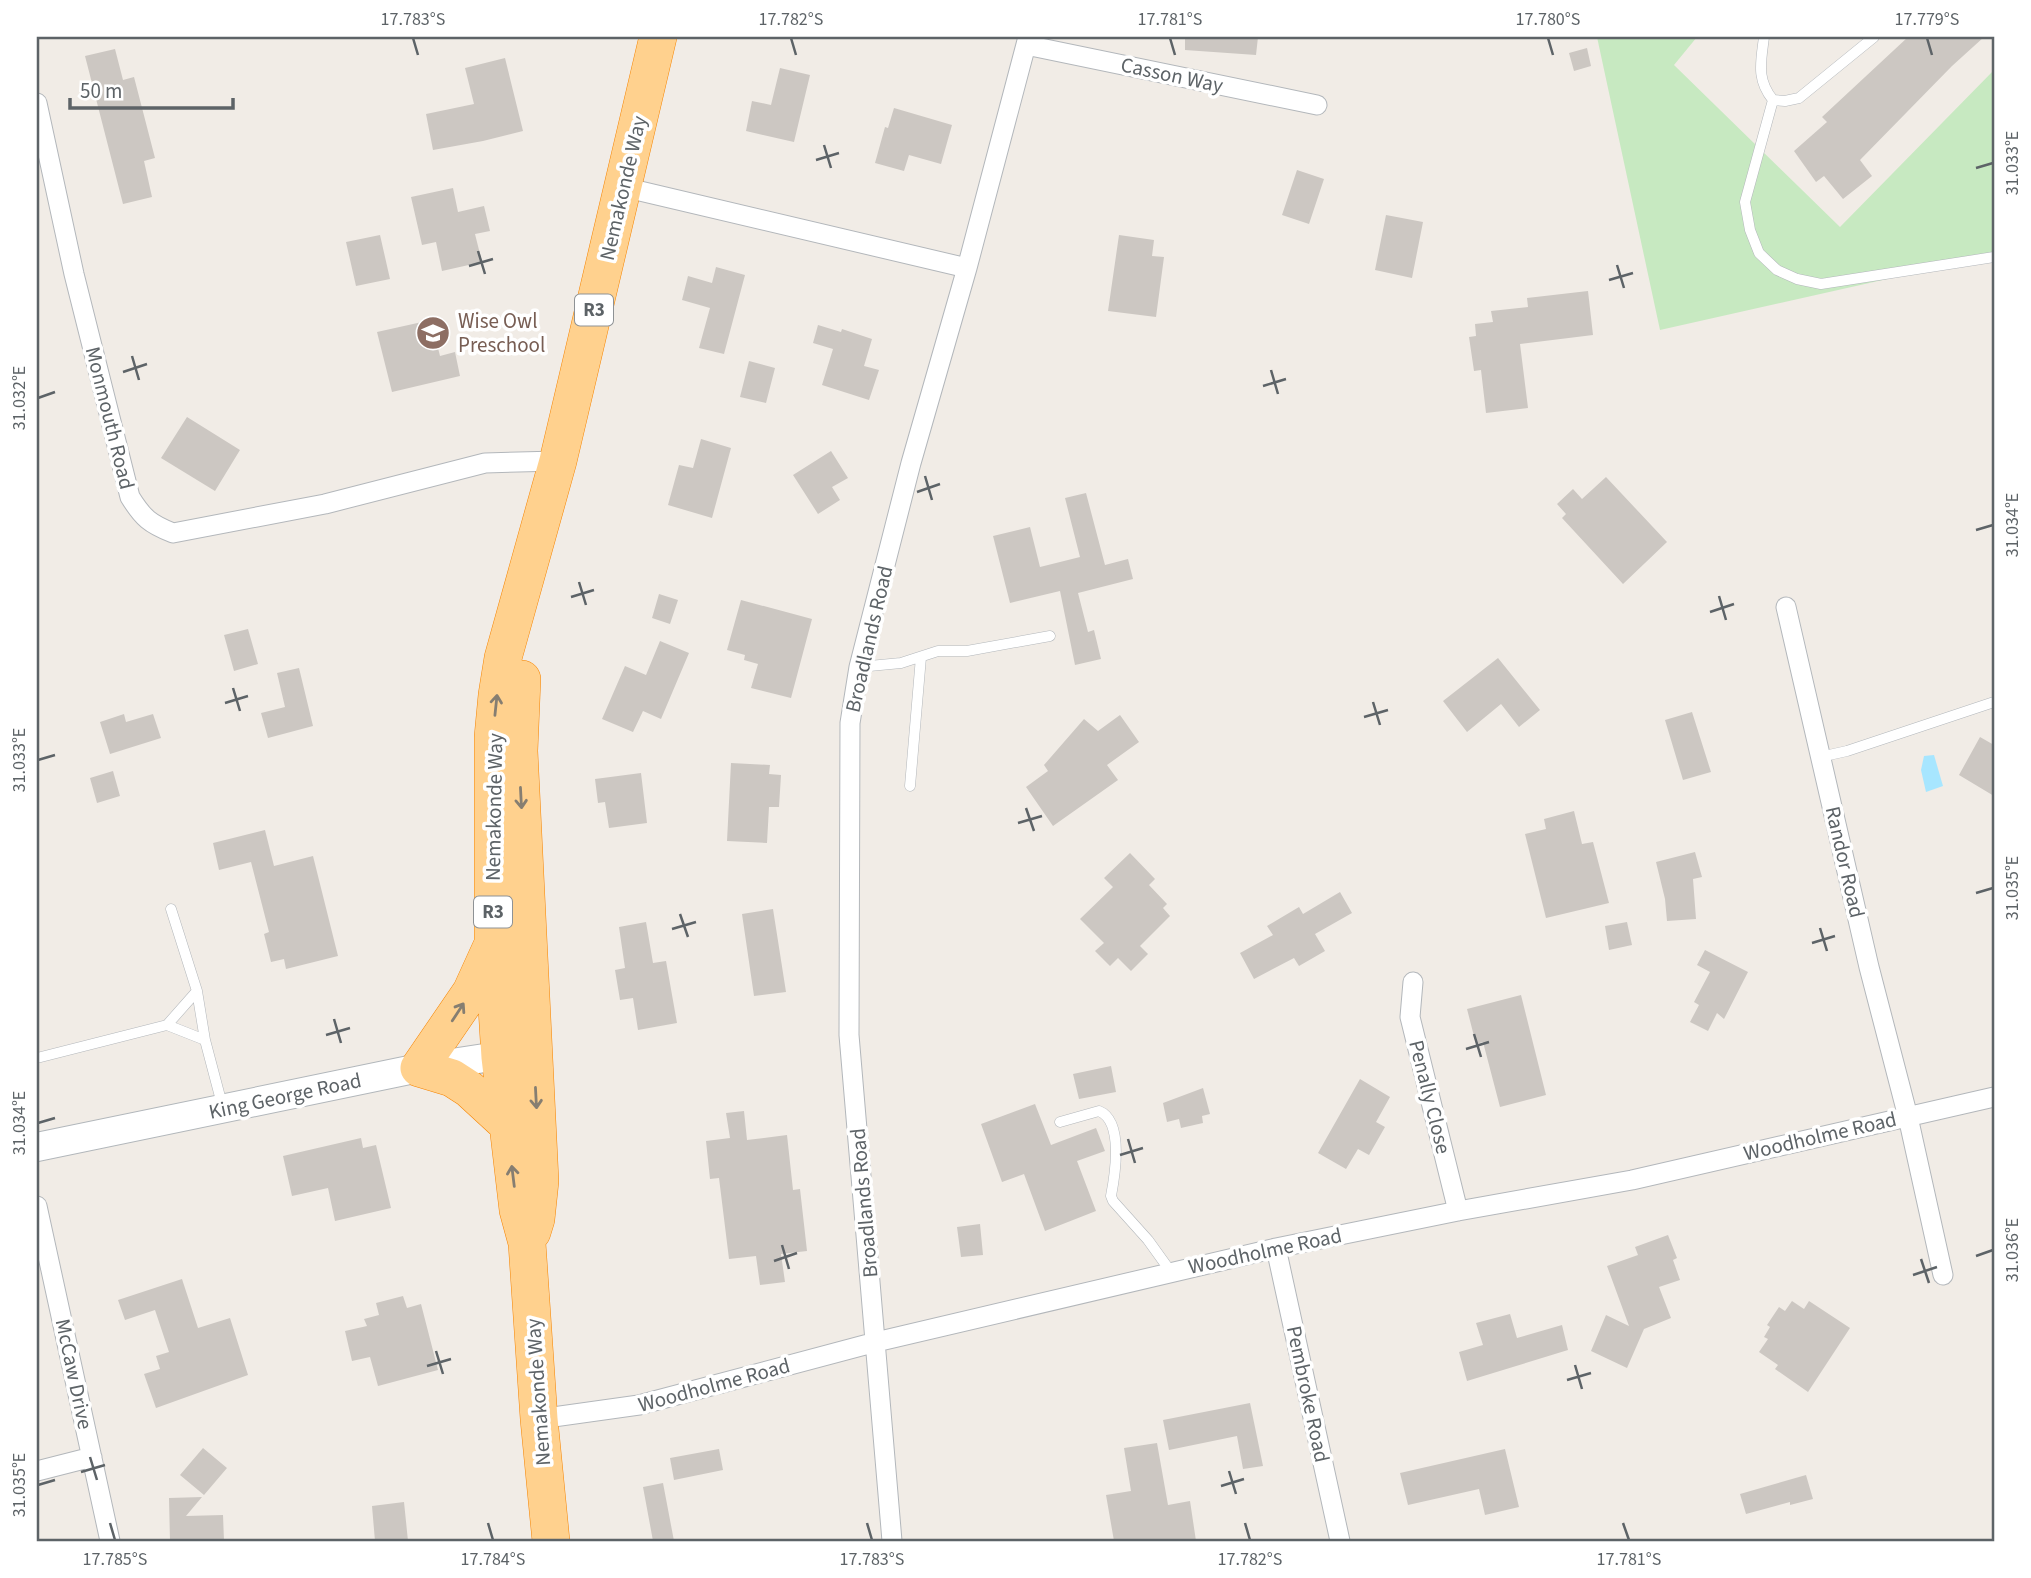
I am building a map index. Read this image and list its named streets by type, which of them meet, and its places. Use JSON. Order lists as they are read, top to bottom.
{
  "streets": {
    "highway": ["Nemakonde Way", "R3"],
    "main road": ["King George Road"],
    "street": [
      "Casson Way",
      "Monmouth Road",
      "Broadlands Road",
      "Randor Road",
      "Penally Close",
      "Woodholme Road",
      "McCaw Drive",
      "Pembroke Road"
    ]
  },
  "crossings": [
    ["Casson Way", "Broadlands Road"],
    ["Nemakonde Way", "Monmouth Road"],
    ["Nemakonde Way", "King George Road"],
    ["Nemakonde Way", "Woodholme Road"],
    ["Broadlands Road", "Woodholme Road"],
    ["Randor Road", "Woodholme Road"],
    ["Penally Close", "Woodholme Road"],
    ["Woodholme Road", "Pembroke Road"]
  ],
  "places": {
    "school or university": ["Wise Owl Preschool"]
  },
  "scale_bar": "50 m",
  "coordinates": [
    "17.783°S",
    "17.782°S",
    "17.781°S",
    "17.780°S",
    "17.779°S",
    "31.033°E",
    "31.032°E",
    "31.034°E",
    "31.035°E",
    "31.036°E",
    "17.785°S",
    "17.784°S"
  ]
}
